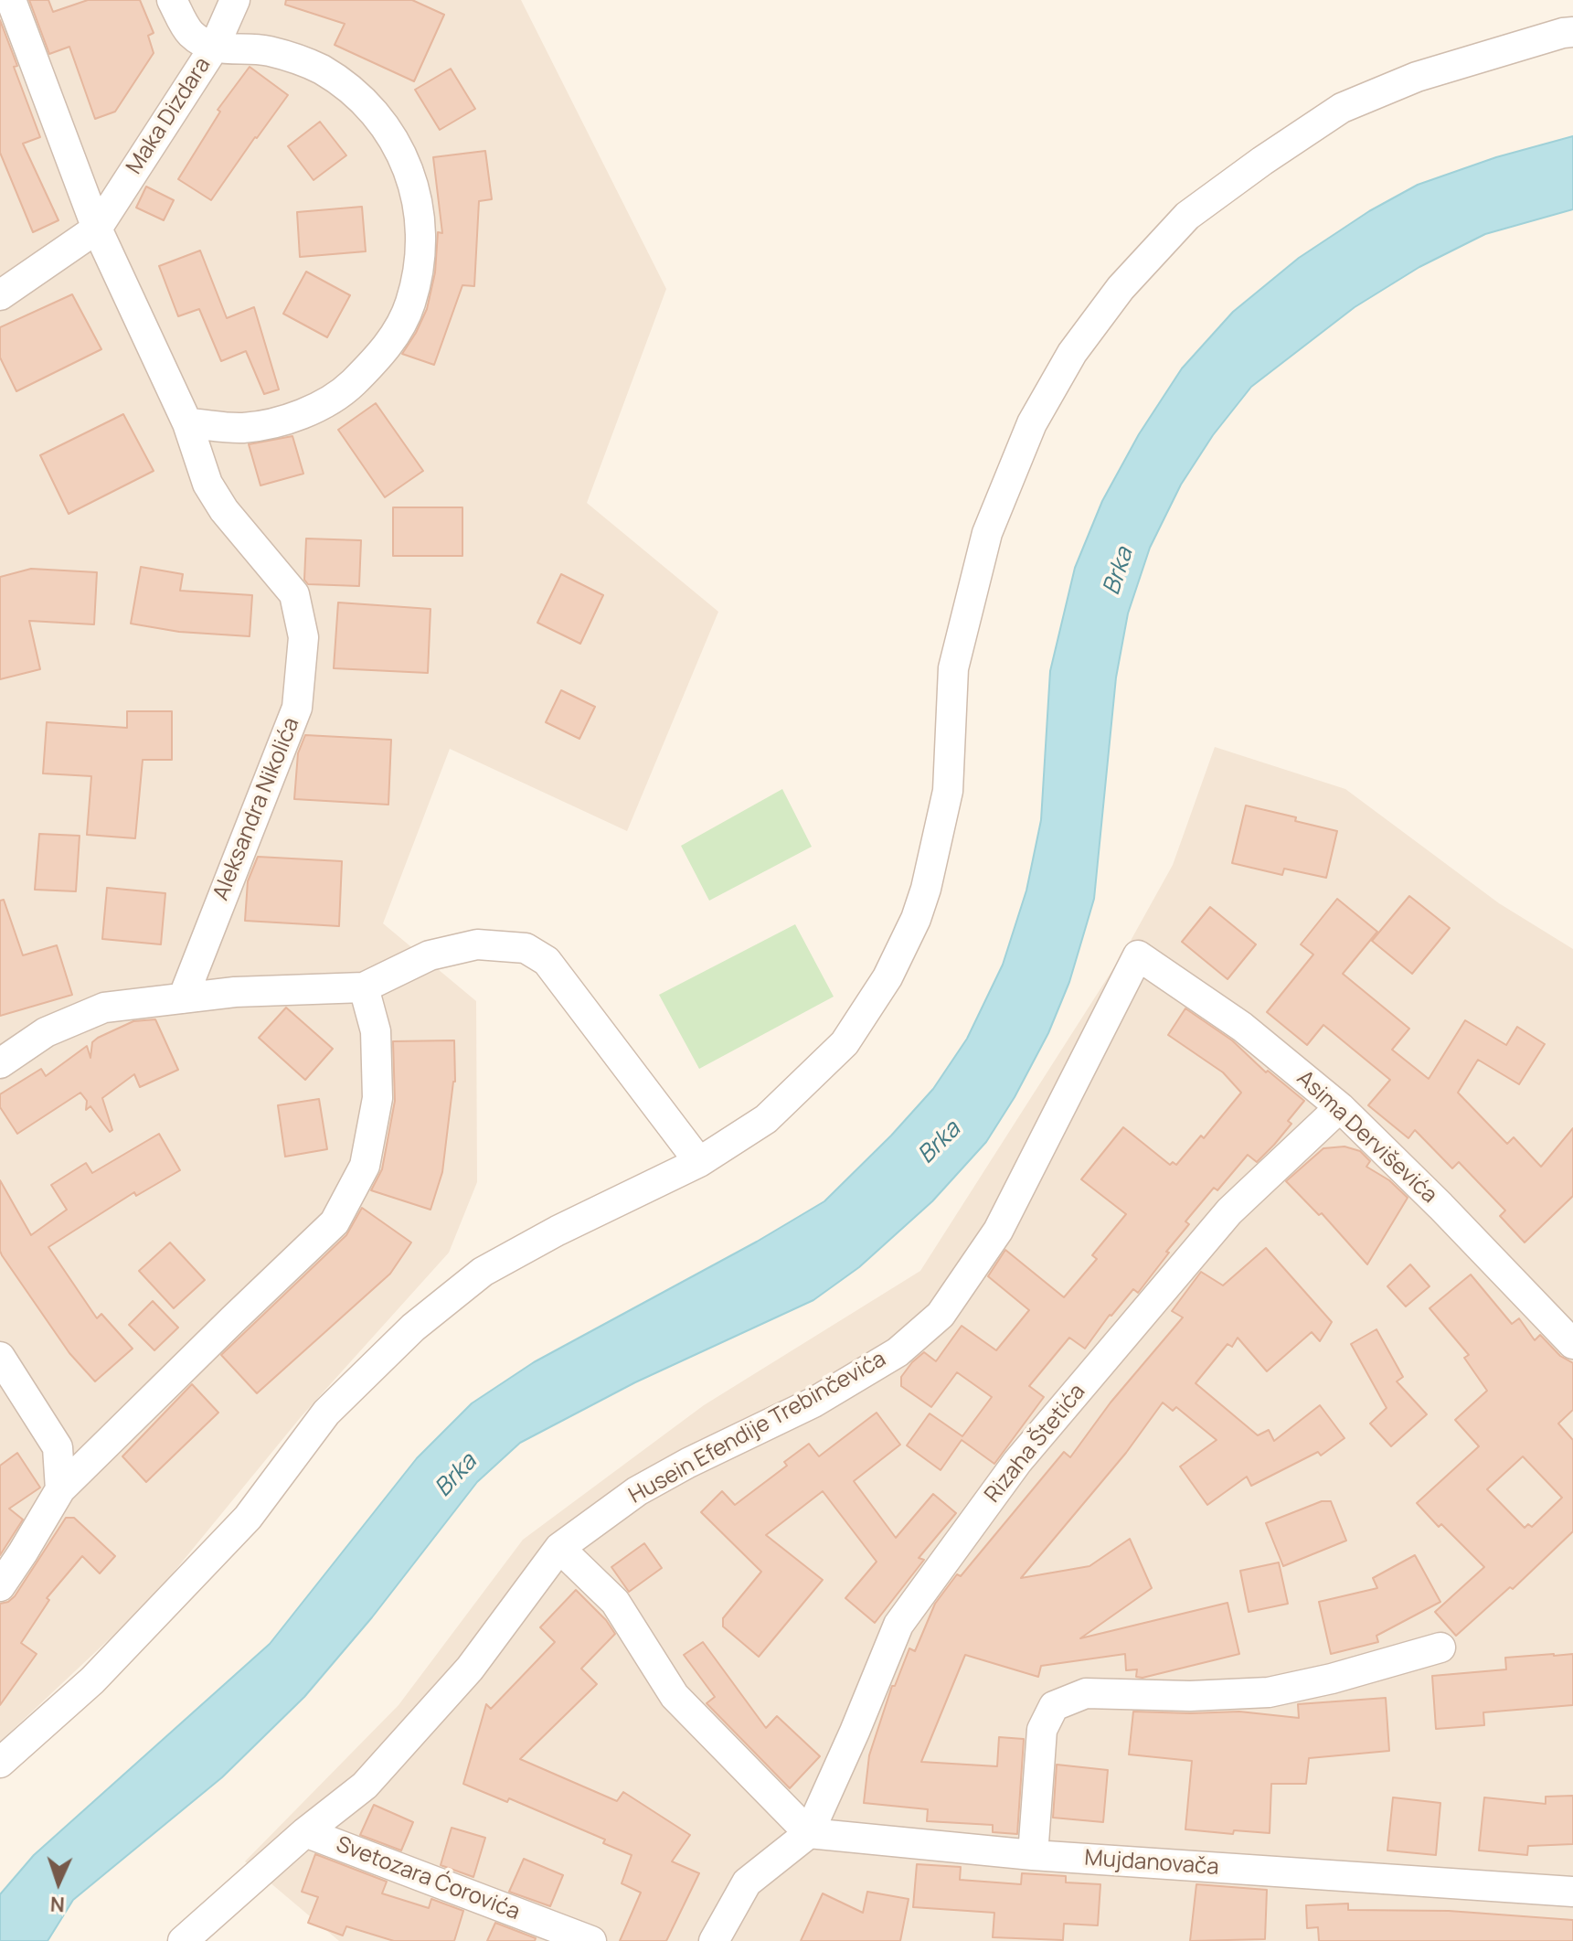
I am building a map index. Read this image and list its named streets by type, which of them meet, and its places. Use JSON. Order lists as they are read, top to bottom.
{
  "streets": {
    "street": [
      "Maka Dizdara",
      "Aleksandra Nikolića",
      "Asima Derviševića",
      "Husein Efendije Trebinčevića",
      "Rizaha Štetića",
      "Mujdanovača",
      "Svetozara Ćorovića"
    ]
  },
  "crossings": [
    ["Maka Dizdara", "Aleksandra Nikolića"],
    ["Asima Derviševića", "Husein Efendije Trebinčevića"],
    ["Asima Derviševića", "Rizaha Štetića"],
    ["Husein Efendije Trebinčevića", "Svetozara Ćorovića"],
    ["Rizaha Štetića", "Mujdanovača"]
  ],
  "water": ["Brka"],
  "north": "bottom"
}
